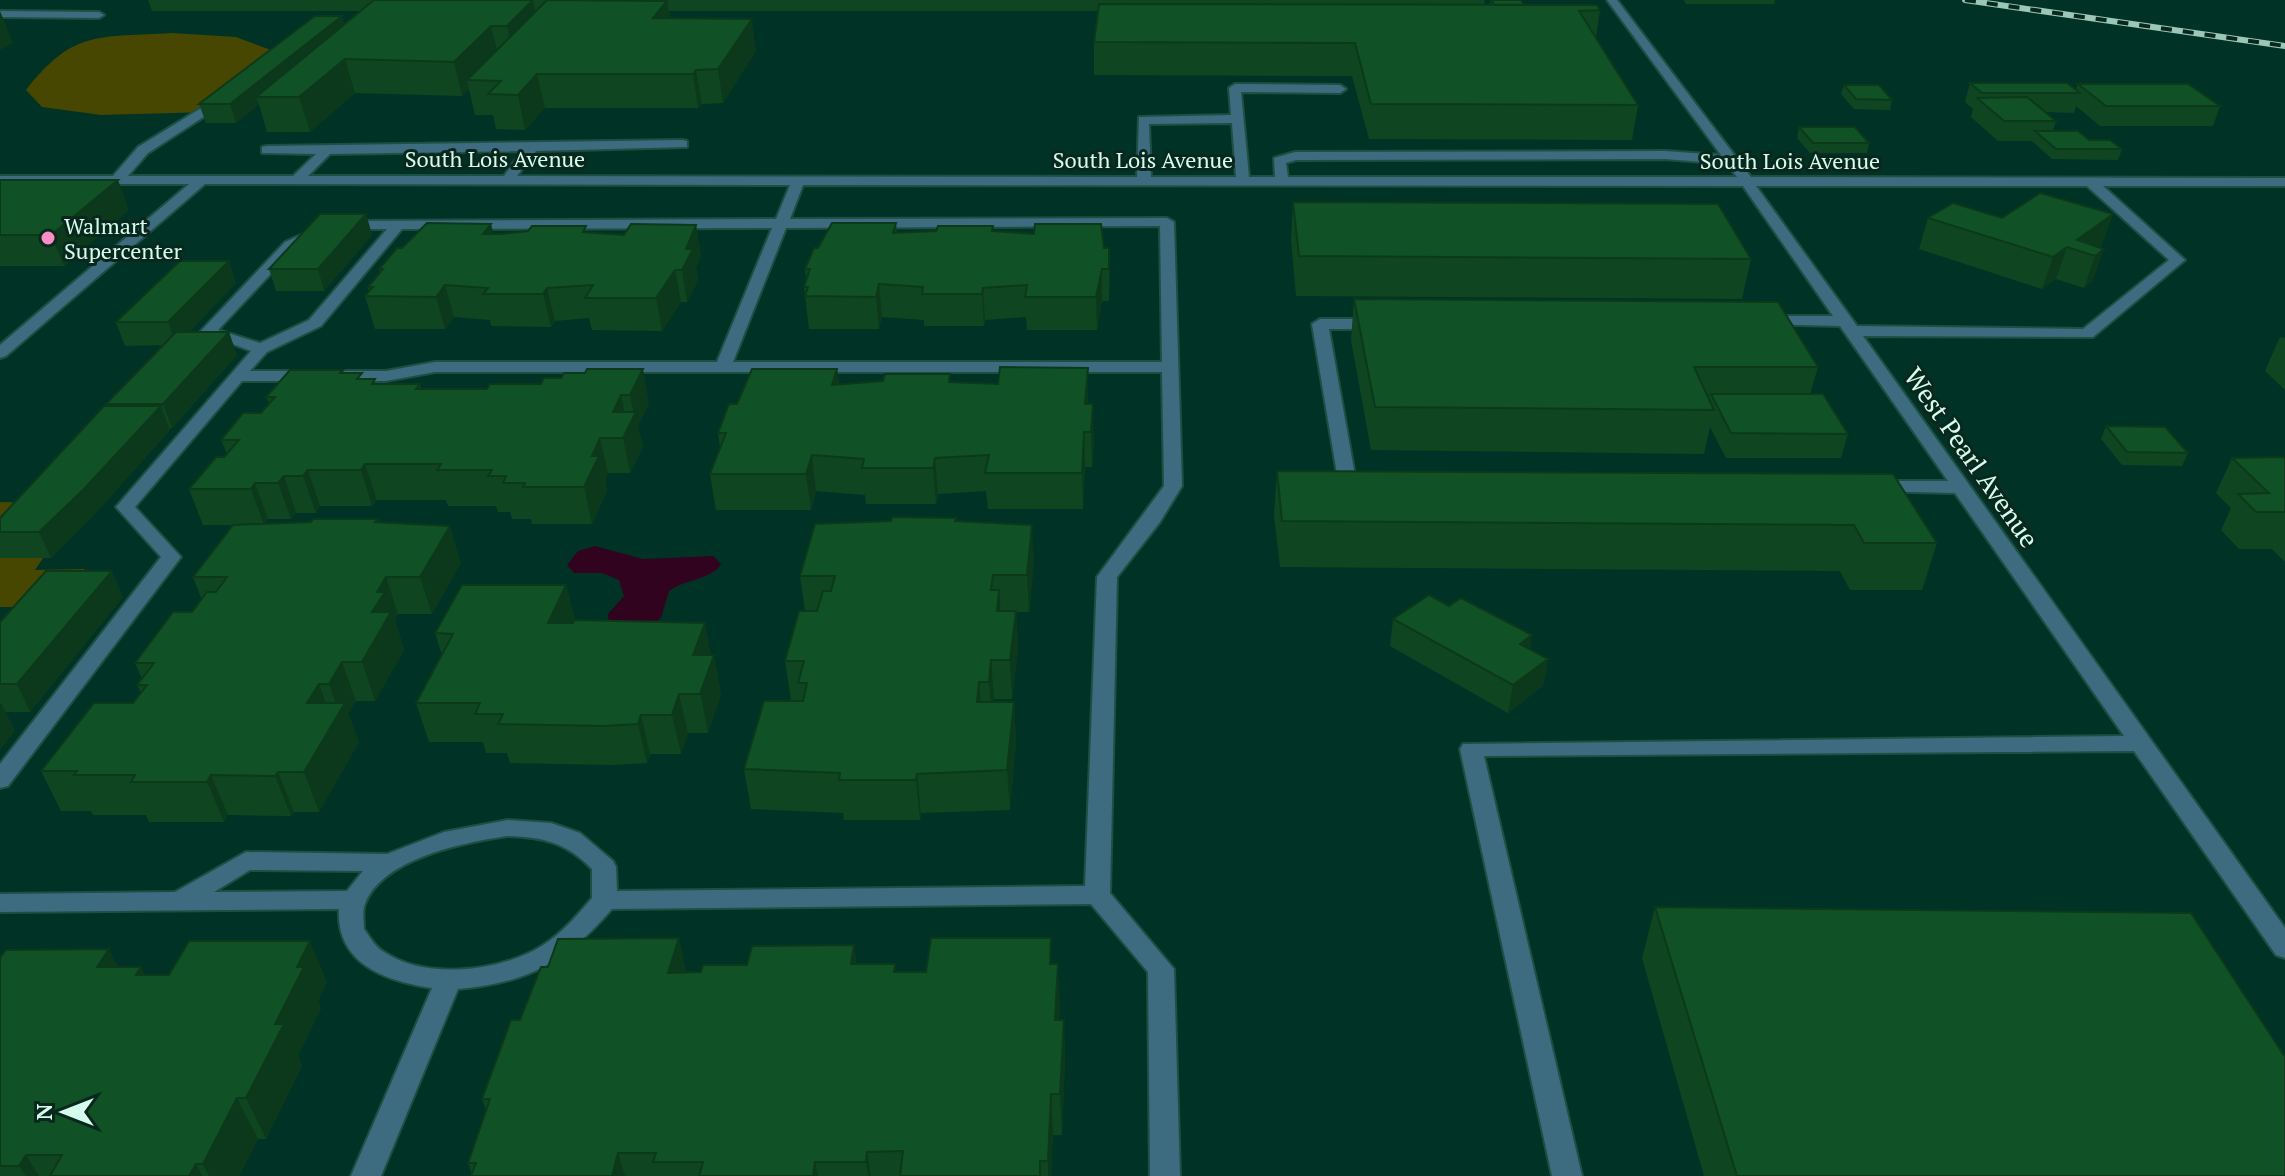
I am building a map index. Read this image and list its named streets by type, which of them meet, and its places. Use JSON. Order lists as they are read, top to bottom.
{
  "streets": {
    "street": ["South Lois Avenue", "West Pearl Avenue"]
  },
  "crossings": [
    ["South Lois Avenue", "West Pearl Avenue"]
  ],
  "places": ["Walmart Supercenter"],
  "north": "left"
}
